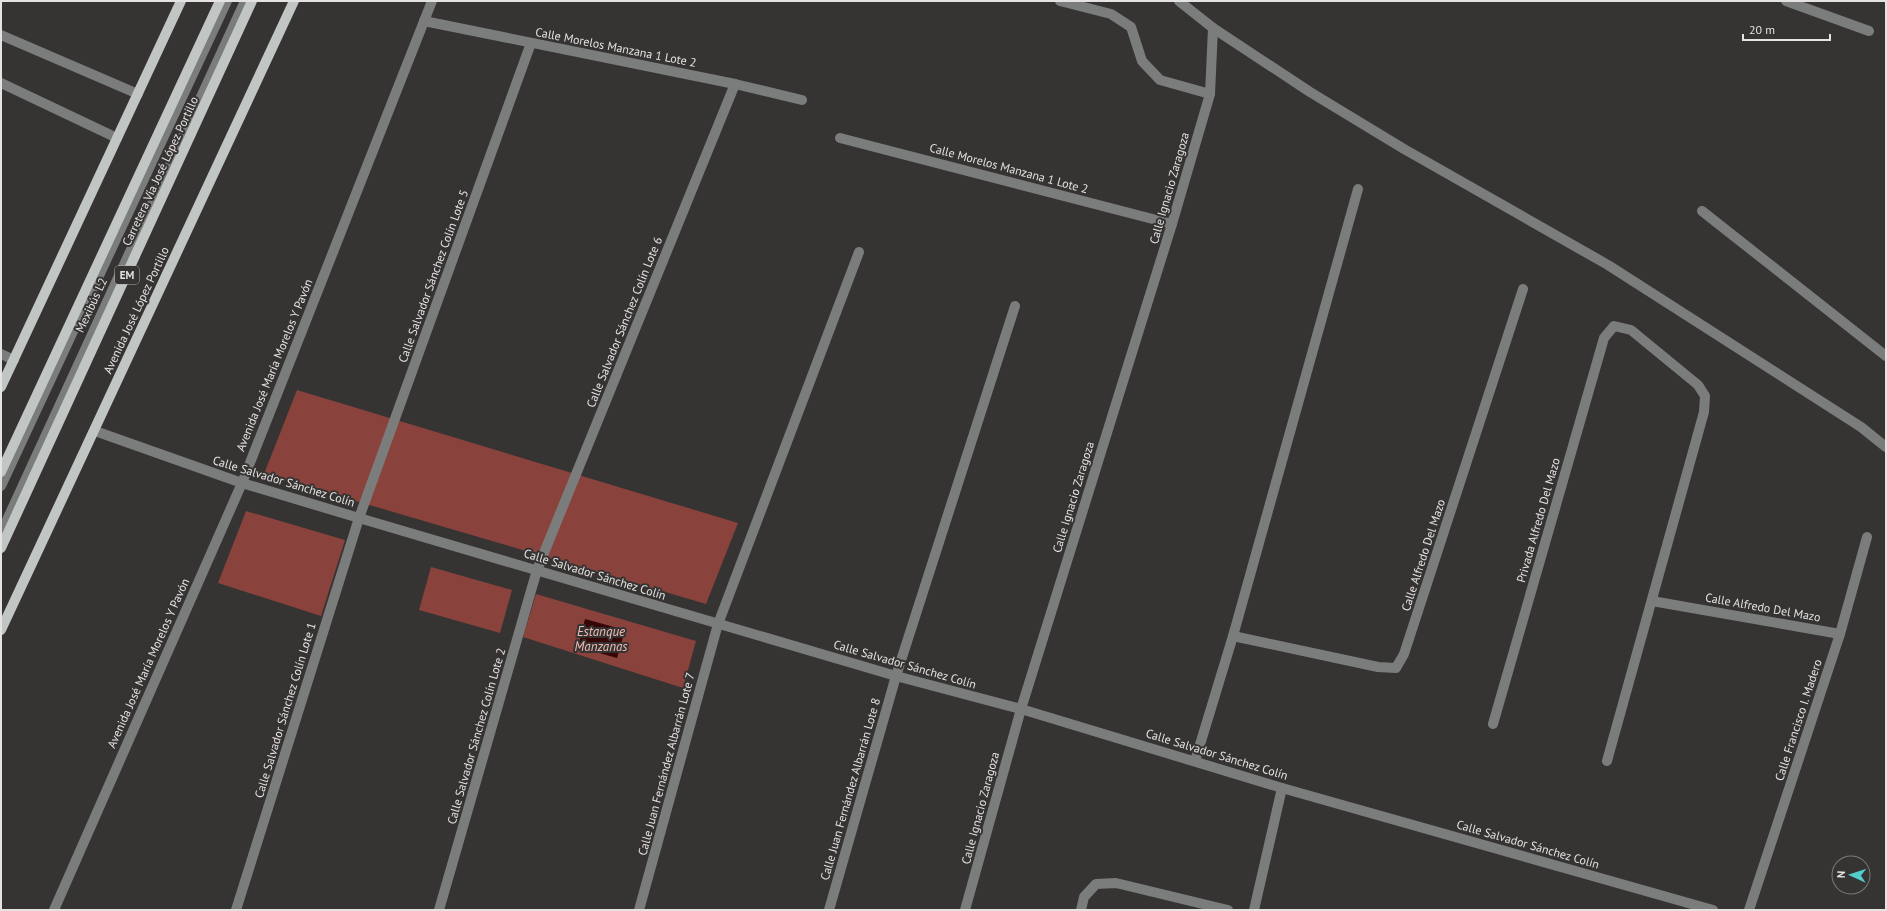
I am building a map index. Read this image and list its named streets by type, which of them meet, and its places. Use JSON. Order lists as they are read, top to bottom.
{
  "streets": {
    "main road": ["Carretera Vía José López Portillo", "EM", "Avenida José López Portillo"],
    "street": [
      "Calle Morelos Manzana 1 Lote 2",
      "Calle Ignacio Zaragoza",
      "Calle Salvador Sánchez Colín Lote 5",
      "Mexibús L2",
      "Calle Salvador Sánchez Colín Lote 6",
      "Avenida José María Morelos Y Pavón",
      "Calle Salvador Sánchez Colín",
      "Privada Alfredo Del Mazo",
      "Calle Alfredo Del Mazo",
      "Calle Salvador Sánchez Colín Lote 1",
      "Calle Francisco I. Madero",
      "Calle Salvador Sánchez Colín Lote 2",
      "Calle Juan Fernández Albarrán Lote 7",
      "Calle Juan Fernández Albarrán Lote 8"
    ]
  },
  "crossings": [
    ["Calle Morelos Manzana 1 Lote 2", "Calle Ignacio Zaragoza"],
    ["Calle Morelos Manzana 1 Lote 2", "Calle Salvador Sánchez Colín Lote 5"],
    ["Calle Morelos Manzana 1 Lote 2", "Calle Salvador Sánchez Colín Lote 6"],
    ["Calle Morelos Manzana 1 Lote 2", "Avenida José María Morelos Y Pavón"],
    ["Calle Ignacio Zaragoza", "Calle Salvador Sánchez Colín"],
    ["Calle Salvador Sánchez Colín Lote 5", "Calle Salvador Sánchez Colín"],
    ["Calle Salvador Sánchez Colín Lote 5", "Calle Salvador Sánchez Colín Lote 1"],
    ["Avenida José López Portillo", "Calle Salvador Sánchez Colín"],
    ["Calle Salvador Sánchez Colín Lote 6", "Calle Salvador Sánchez Colín"],
    ["Calle Salvador Sánchez Colín Lote 6", "Calle Salvador Sánchez Colín Lote 2"],
    ["Avenida José María Morelos Y Pavón", "Calle Salvador Sánchez Colín"],
    ["Calle Salvador Sánchez Colín", "Calle Salvador Sánchez Colín Lote 1"],
    ["Calle Salvador Sánchez Colín", "Calle Salvador Sánchez Colín Lote 2"],
    ["Calle Salvador Sánchez Colín", "Calle Juan Fernández Albarrán Lote 7"],
    ["Calle Salvador Sánchez Colín", "Calle Juan Fernández Albarrán Lote 8"],
    ["Privada Alfredo Del Mazo", "Calle Alfredo Del Mazo"],
    ["Calle Alfredo Del Mazo", "Calle Francisco I. Madero"]
  ],
  "water": ["Estanque Manzanas"],
  "scale_bar": "20 m",
  "north": "left"
}
